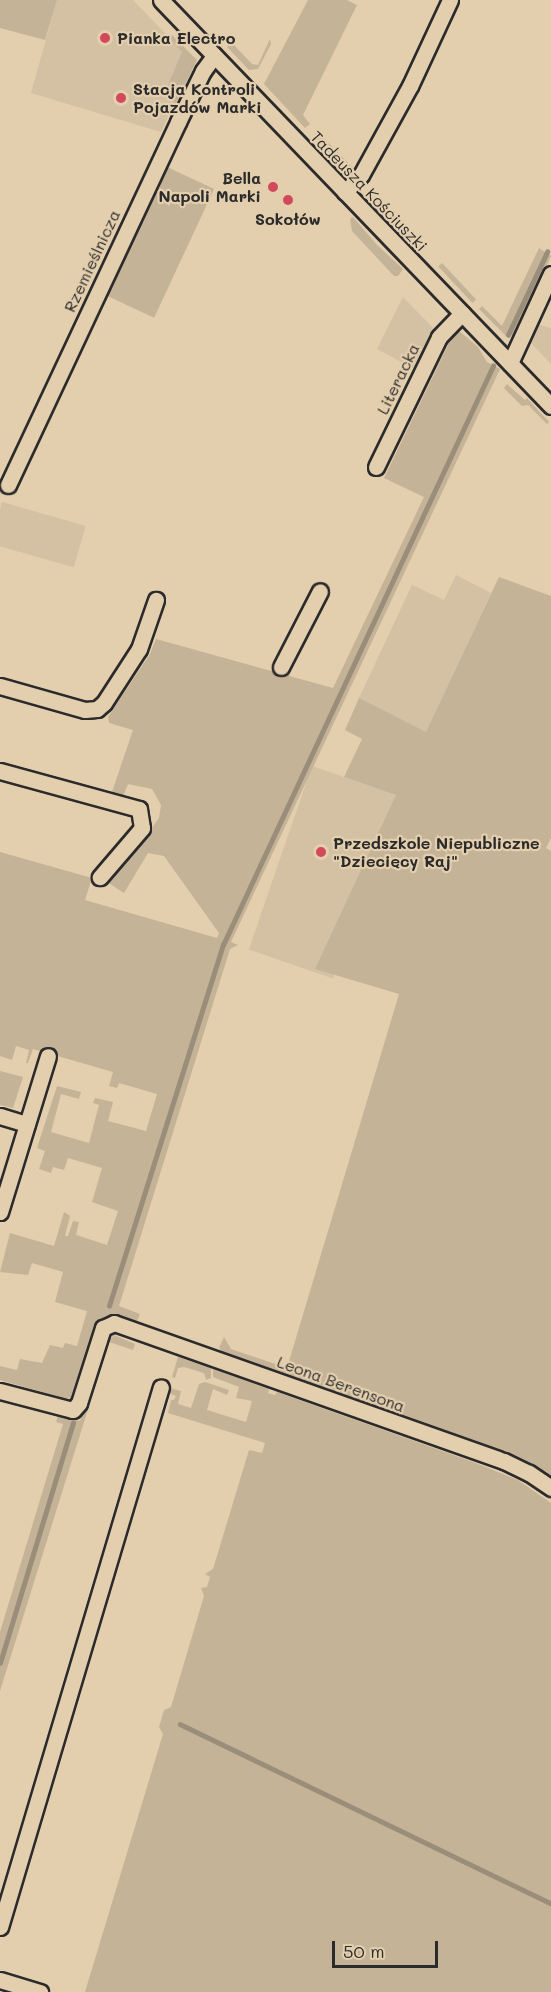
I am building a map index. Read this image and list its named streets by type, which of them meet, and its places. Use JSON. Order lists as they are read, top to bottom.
{
  "streets": {
    "street": [
      "Tadeusza Kościuszki",
      "Rzemieślnicza",
      "Literacka",
      "Leona Berensona"
    ]
  },
  "crossings": [
    ["Tadeusza Kościuszki", "Rzemieślnicza"],
    ["Tadeusza Kościuszki", "Literacka"]
  ],
  "places": [
    "Pianka Electro",
    "Stacja Kontroli Pojazdów Marki",
    "Bella Napoli Marki",
    "Sokołów",
    "Przedszkole Niepubliczne \"Dziecięcy Raj\""
  ],
  "scale_bar": "50 m"
}
